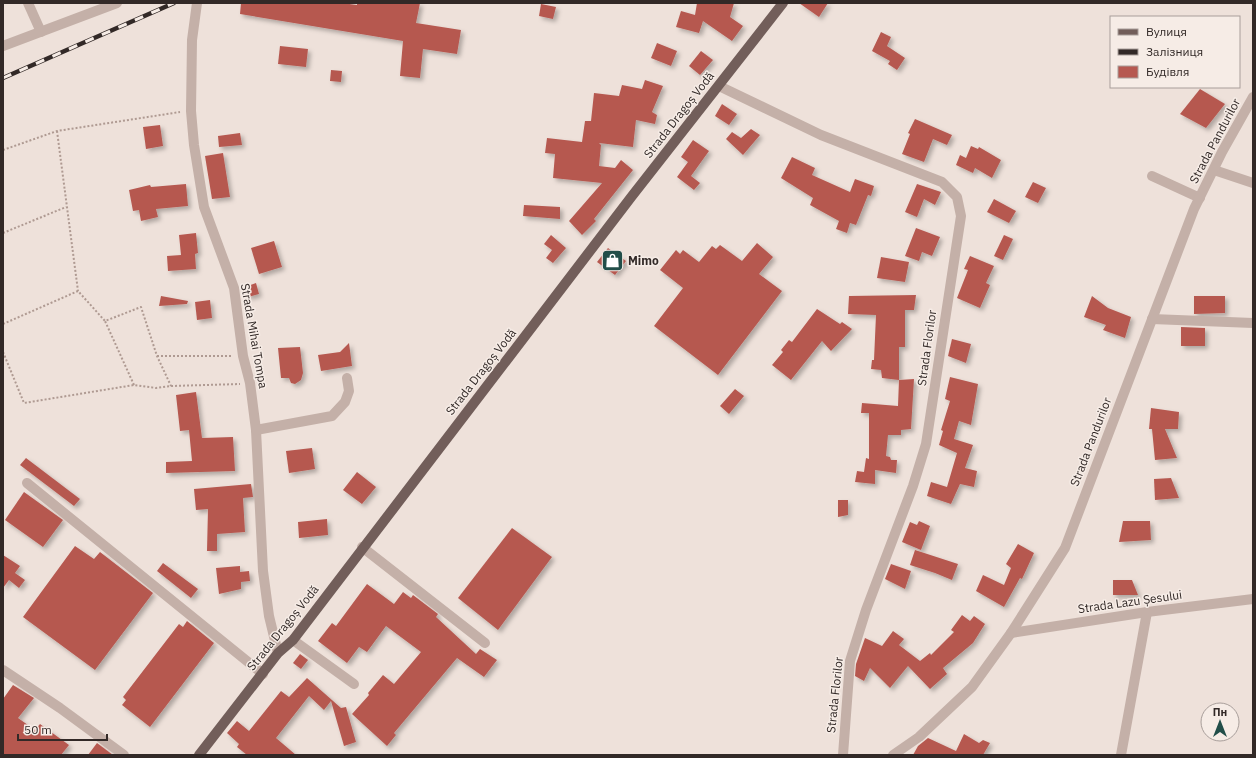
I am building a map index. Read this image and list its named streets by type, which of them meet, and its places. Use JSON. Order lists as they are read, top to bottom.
{
  "streets": {
    "main road": ["Strada Dragoș Vodă"],
    "street": [
      "Strada Pandurilor",
      "Strada Mihai Tompa",
      "Strada Florilor",
      "Strada Lazu Șesului"
    ]
  },
  "crossings": [
    ["Strada Dragoș Vodă", "Strada Mihai Tompa"],
    ["Strada Dragoș Vodă", "Strada Florilor"],
    ["Strada Pandurilor", "Strada Lazu Șesului"]
  ],
  "places": {
    "shop": ["Mimo"]
  },
  "legend": ["Вулиця", "Залізниця", "Будівля"],
  "scale_bar": "50 m",
  "north": "top"
}
